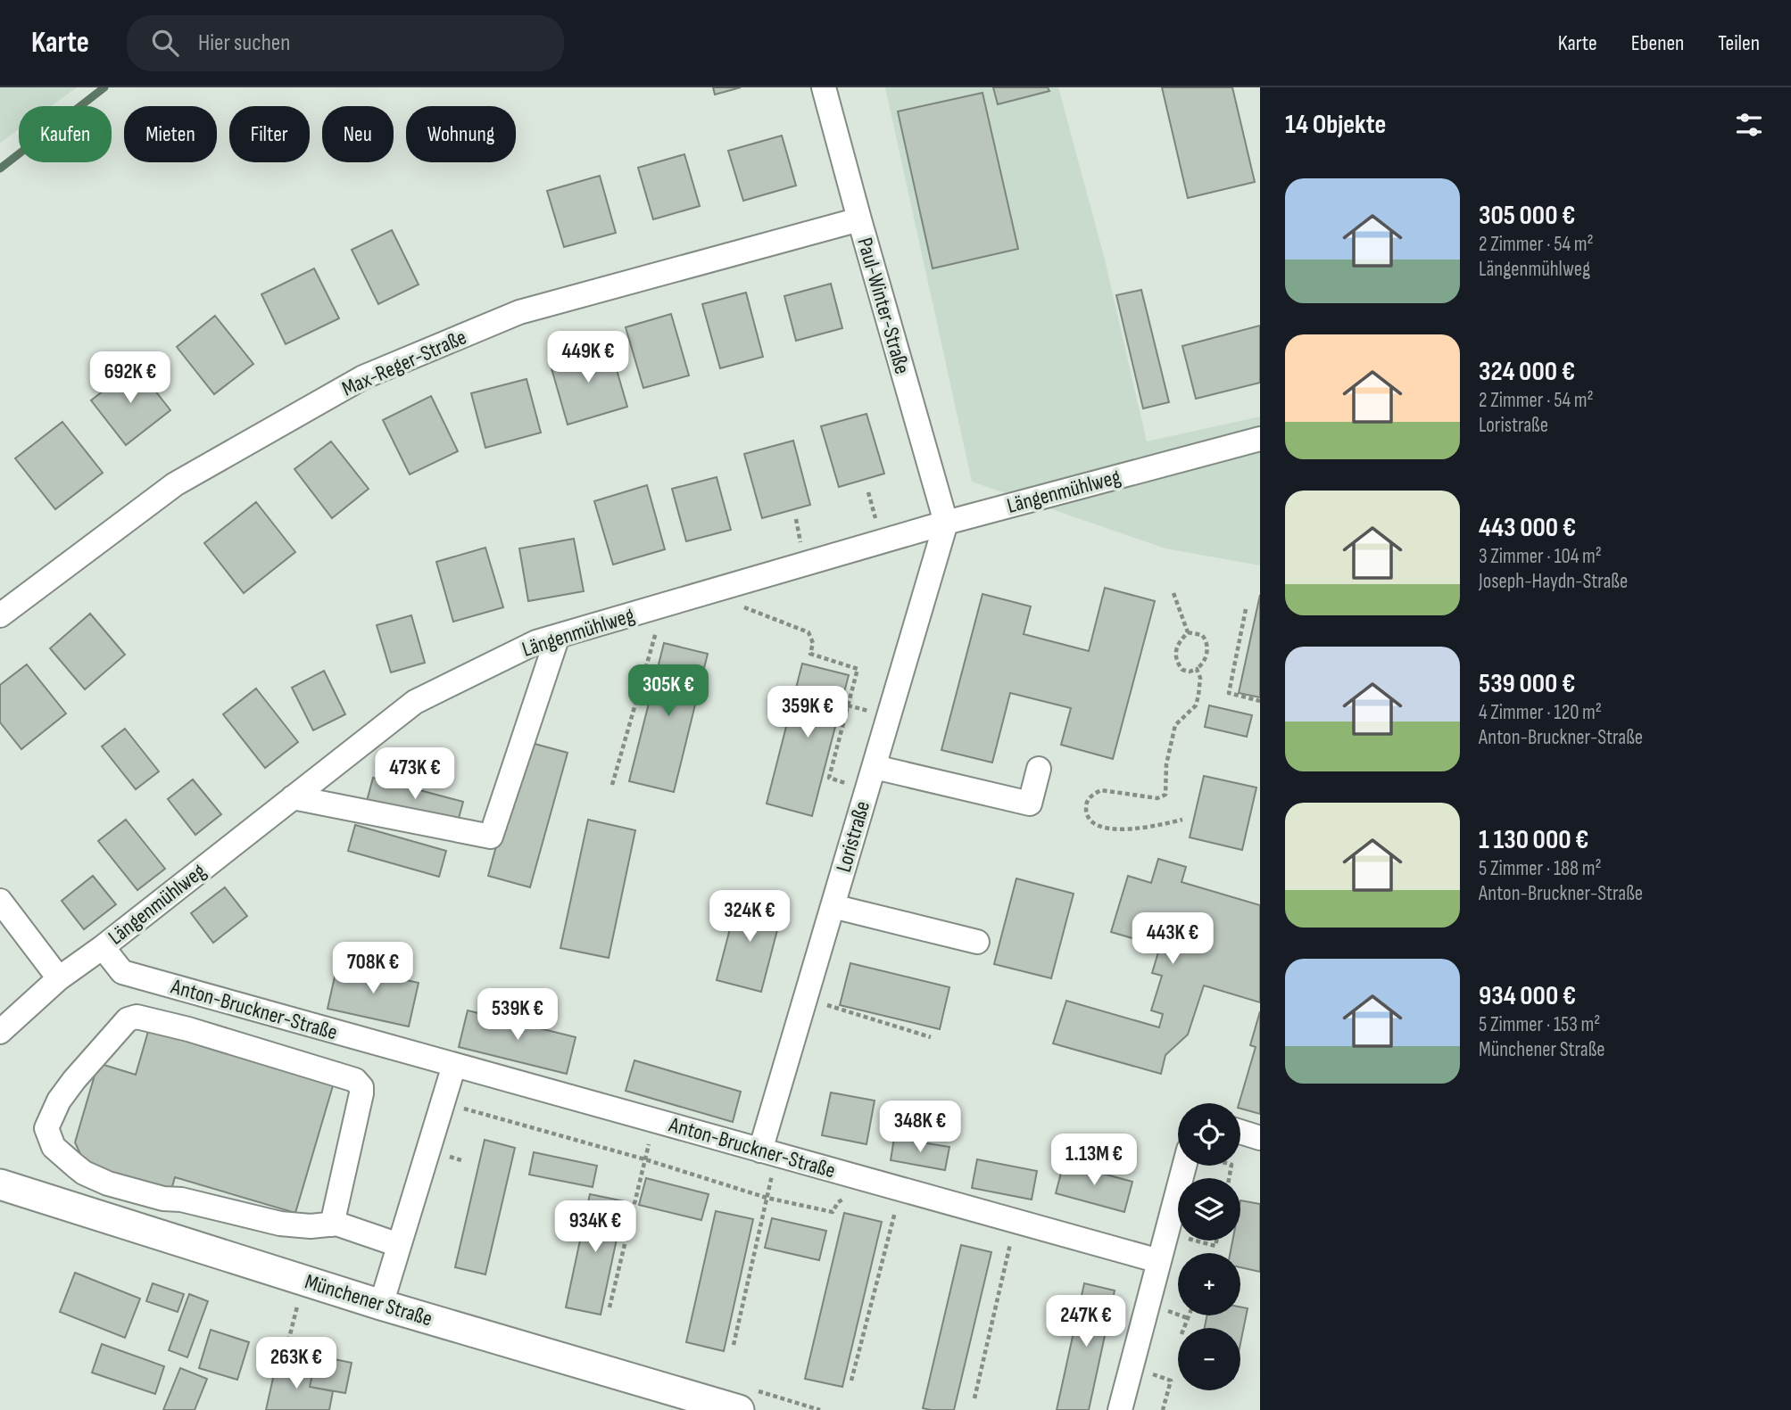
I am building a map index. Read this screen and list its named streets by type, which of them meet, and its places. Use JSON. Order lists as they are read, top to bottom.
{
  "streets": {
    "main road": ["Münchener Straße"],
    "street": [
      "Paul-Winter-Straße",
      "Max-Reger-Straße",
      "Längenmühlweg",
      "Loristraße",
      "Anton-Bruckner-Straße"
    ]
  },
  "crossings": [
    ["Paul-Winter-Straße", "Max-Reger-Straße"],
    ["Paul-Winter-Straße", "Längenmühlweg"],
    ["Paul-Winter-Straße", "Loristraße"],
    ["Längenmühlweg", "Loristraße"],
    ["Längenmühlweg", "Anton-Bruckner-Straße"],
    ["Loristraße", "Anton-Bruckner-Straße"]
  ],
  "page": {
    "header": "Karte",
    "search": "Hier suchen",
    "nav": ["Karte", "Ebenen", "Teilen"],
    "heading": "14 Objekte",
    "chip": [
      "Kaufen",
      "Mieten",
      "Filter",
      "Neu",
      "Wohnung"
    ],
    "list": [
      {
        "name": "305 000 €",
        "note": "2 Zimmer · 54 m² · Längenmühlweg"
      },
      {
        "name": "324 000 €",
        "note": "2 Zimmer · 54 m² · Loristraße"
      },
      {
        "name": "443 000 €",
        "note": "3 Zimmer · 104 m² · Joseph-Haydn-Straße"
      },
      {
        "name": "539 000 €",
        "note": "4 Zimmer · 120 m² · Anton-Bruckner-Straße"
      },
      {
        "name": "1 130 000 €",
        "note": "5 Zimmer · 188 m² · Anton-Bruckner-Straße"
      },
      {
        "name": "934 000 €",
        "note": "5 Zimmer · 153 m² · Münchener Straße"
      }
    ],
    "price": [
      "449K €",
      "692K €",
      "305K €",
      "359K €",
      "473K €",
      "324K €",
      "443K €",
      "708K €",
      "539K €",
      "348K €",
      "1.13M €",
      "934K €",
      "247K €",
      "263K €"
    ],
    "map_buttons": ["+", "−"]
  }
}
